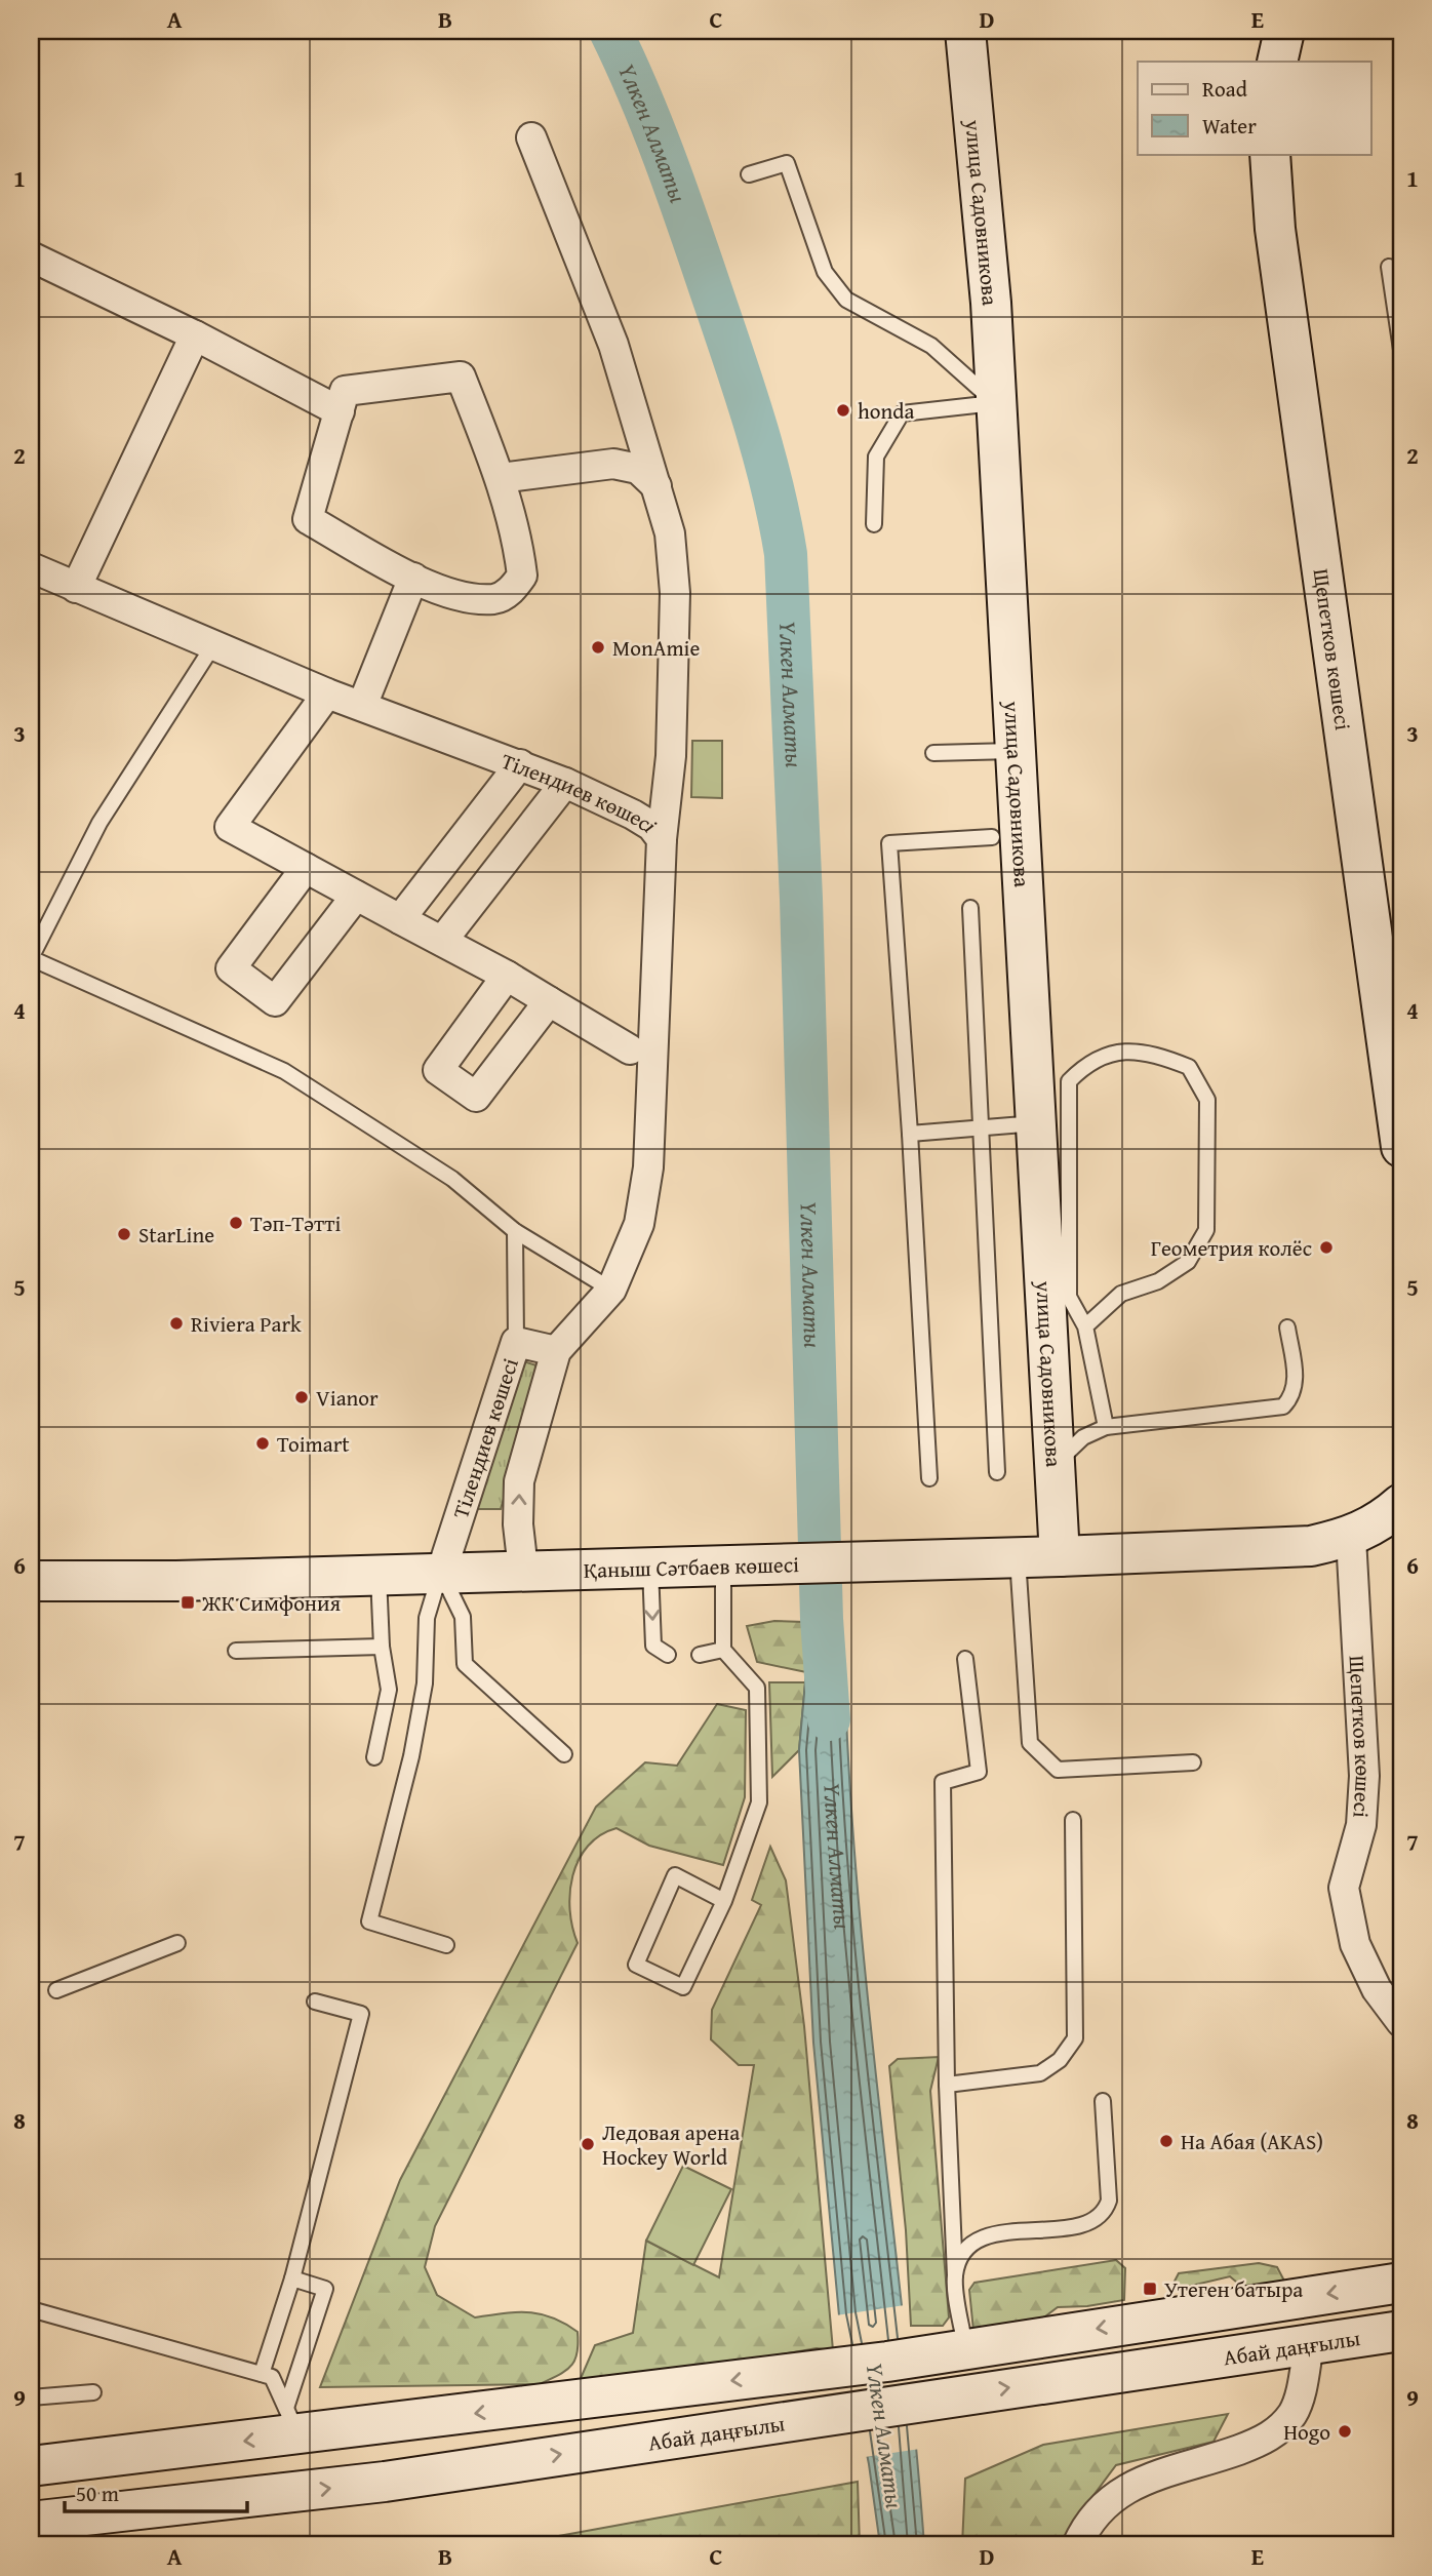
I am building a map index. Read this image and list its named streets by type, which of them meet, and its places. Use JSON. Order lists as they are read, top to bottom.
{
  "streets": {
    "main road": [
      "улица Садовникова",
      "Щепетков көшесі",
      "Қаныш Сәтбаев көшесі",
      "Абай даңғылы"
    ],
    "street": ["Тілендиев көшесі"]
  },
  "crossings": [
    ["улица Садовникова", "Қаныш Сәтбаев көшесі"],
    ["Щепетков көшесі", "Қаныш Сәтбаев көшесі"],
    ["Тілендиев көшесі", "Қаныш Сәтбаев көшесі"]
  ],
  "water": ["Үлкен Алматы"],
  "places": {
    "other": [
      "honda",
      "MonAmie",
      "Тәп-Тәтті",
      "StarLine",
      "Геометрия колёс",
      "Riviera Park",
      "Vianor",
      "Toimart",
      "На Абая (AKAS)",
      "Ледовая арена Hockey World",
      "Hogo"
    ],
    "transit": ["ЖК Симфония", "Утеген батыра"]
  },
  "legend": ["Road", "Water"],
  "scale_bar": "50 m",
  "grid": {
    "columns": [
      "A",
      "B",
      "C",
      "D",
      "E"
    ],
    "rows": [
      "1",
      "2",
      "3",
      "4",
      "5",
      "6",
      "7",
      "8",
      "9"
    ]
  }
}
